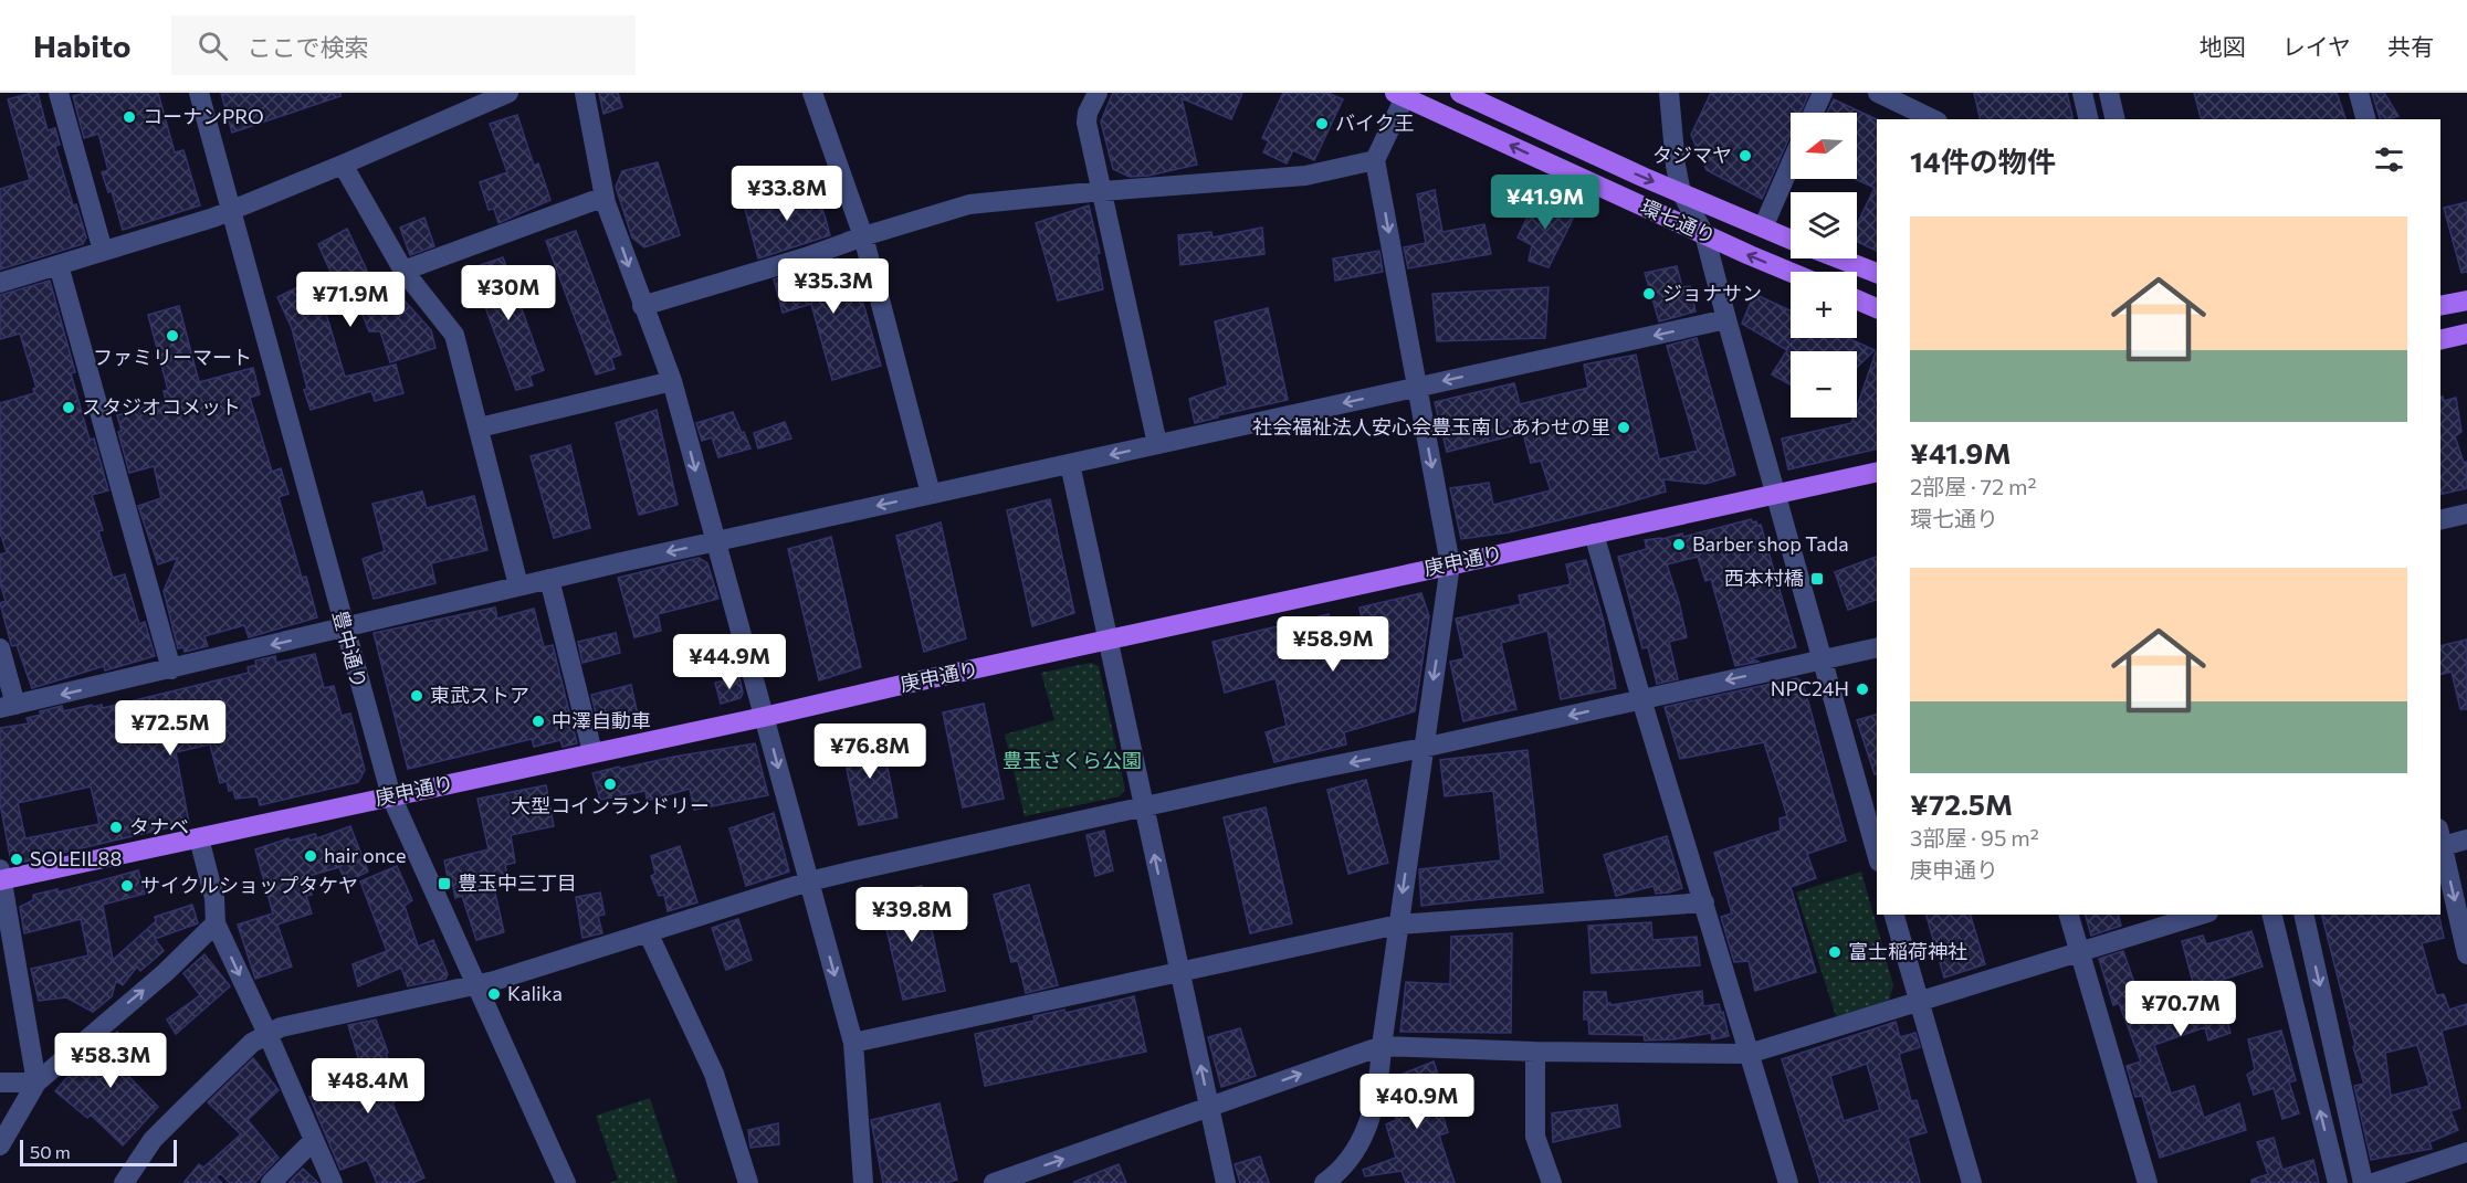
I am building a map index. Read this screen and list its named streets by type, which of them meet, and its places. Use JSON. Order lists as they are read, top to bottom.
{
  "streets": {
    "main road": ["環七通り", "庚申通り"],
    "street": ["豊中通り"]
  },
  "crossings": [
    ["庚申通り", "豊中通り"]
  ],
  "parks": ["豊玉さくら公園"],
  "places": {
    "other": [
      "コーナンPRO",
      "バイク王",
      "タジマヤ",
      "ジョナサン",
      "ファミリーマート",
      "スタジオコメット",
      "社会福祉法人安心会豊玉南しあわせの里",
      "Barber shop Tada",
      "NPC24H",
      "東武ストア",
      "中澤自動車",
      "大型コインランドリー",
      "タナベ",
      "hair once",
      "SOLEIL88",
      "サイクルショップタケヤ",
      "富士稲荷神社",
      "Kalika"
    ],
    "transit": ["西本村橋", "豊玉中三丁目"]
  },
  "scale_bar": "50 m",
  "north": "left",
  "page": {
    "header": "Habito",
    "search": "ここで検索",
    "nav": ["地図", "レイヤ", "共有"],
    "map_buttons": ["+", "−"],
    "heading": "14件の物件",
    "price": [
      "¥33.8M",
      "¥41.9M",
      "¥35.3M",
      "¥30M",
      "¥71.9M",
      "¥58.9M",
      "¥44.9M",
      "¥72.5M",
      "¥76.8M",
      "¥39.8M",
      "¥70.7M",
      "¥58.3M",
      "¥48.4M",
      "¥40.9M"
    ],
    "list": [
      {
        "name": "¥41.9M",
        "note": "2部屋 · 72 m² · 環七通り"
      },
      {
        "name": "¥72.5M",
        "note": "3部屋 · 95 m² · 庚申通り"
      }
    ],
    "scale": "50 m"
  }
}
